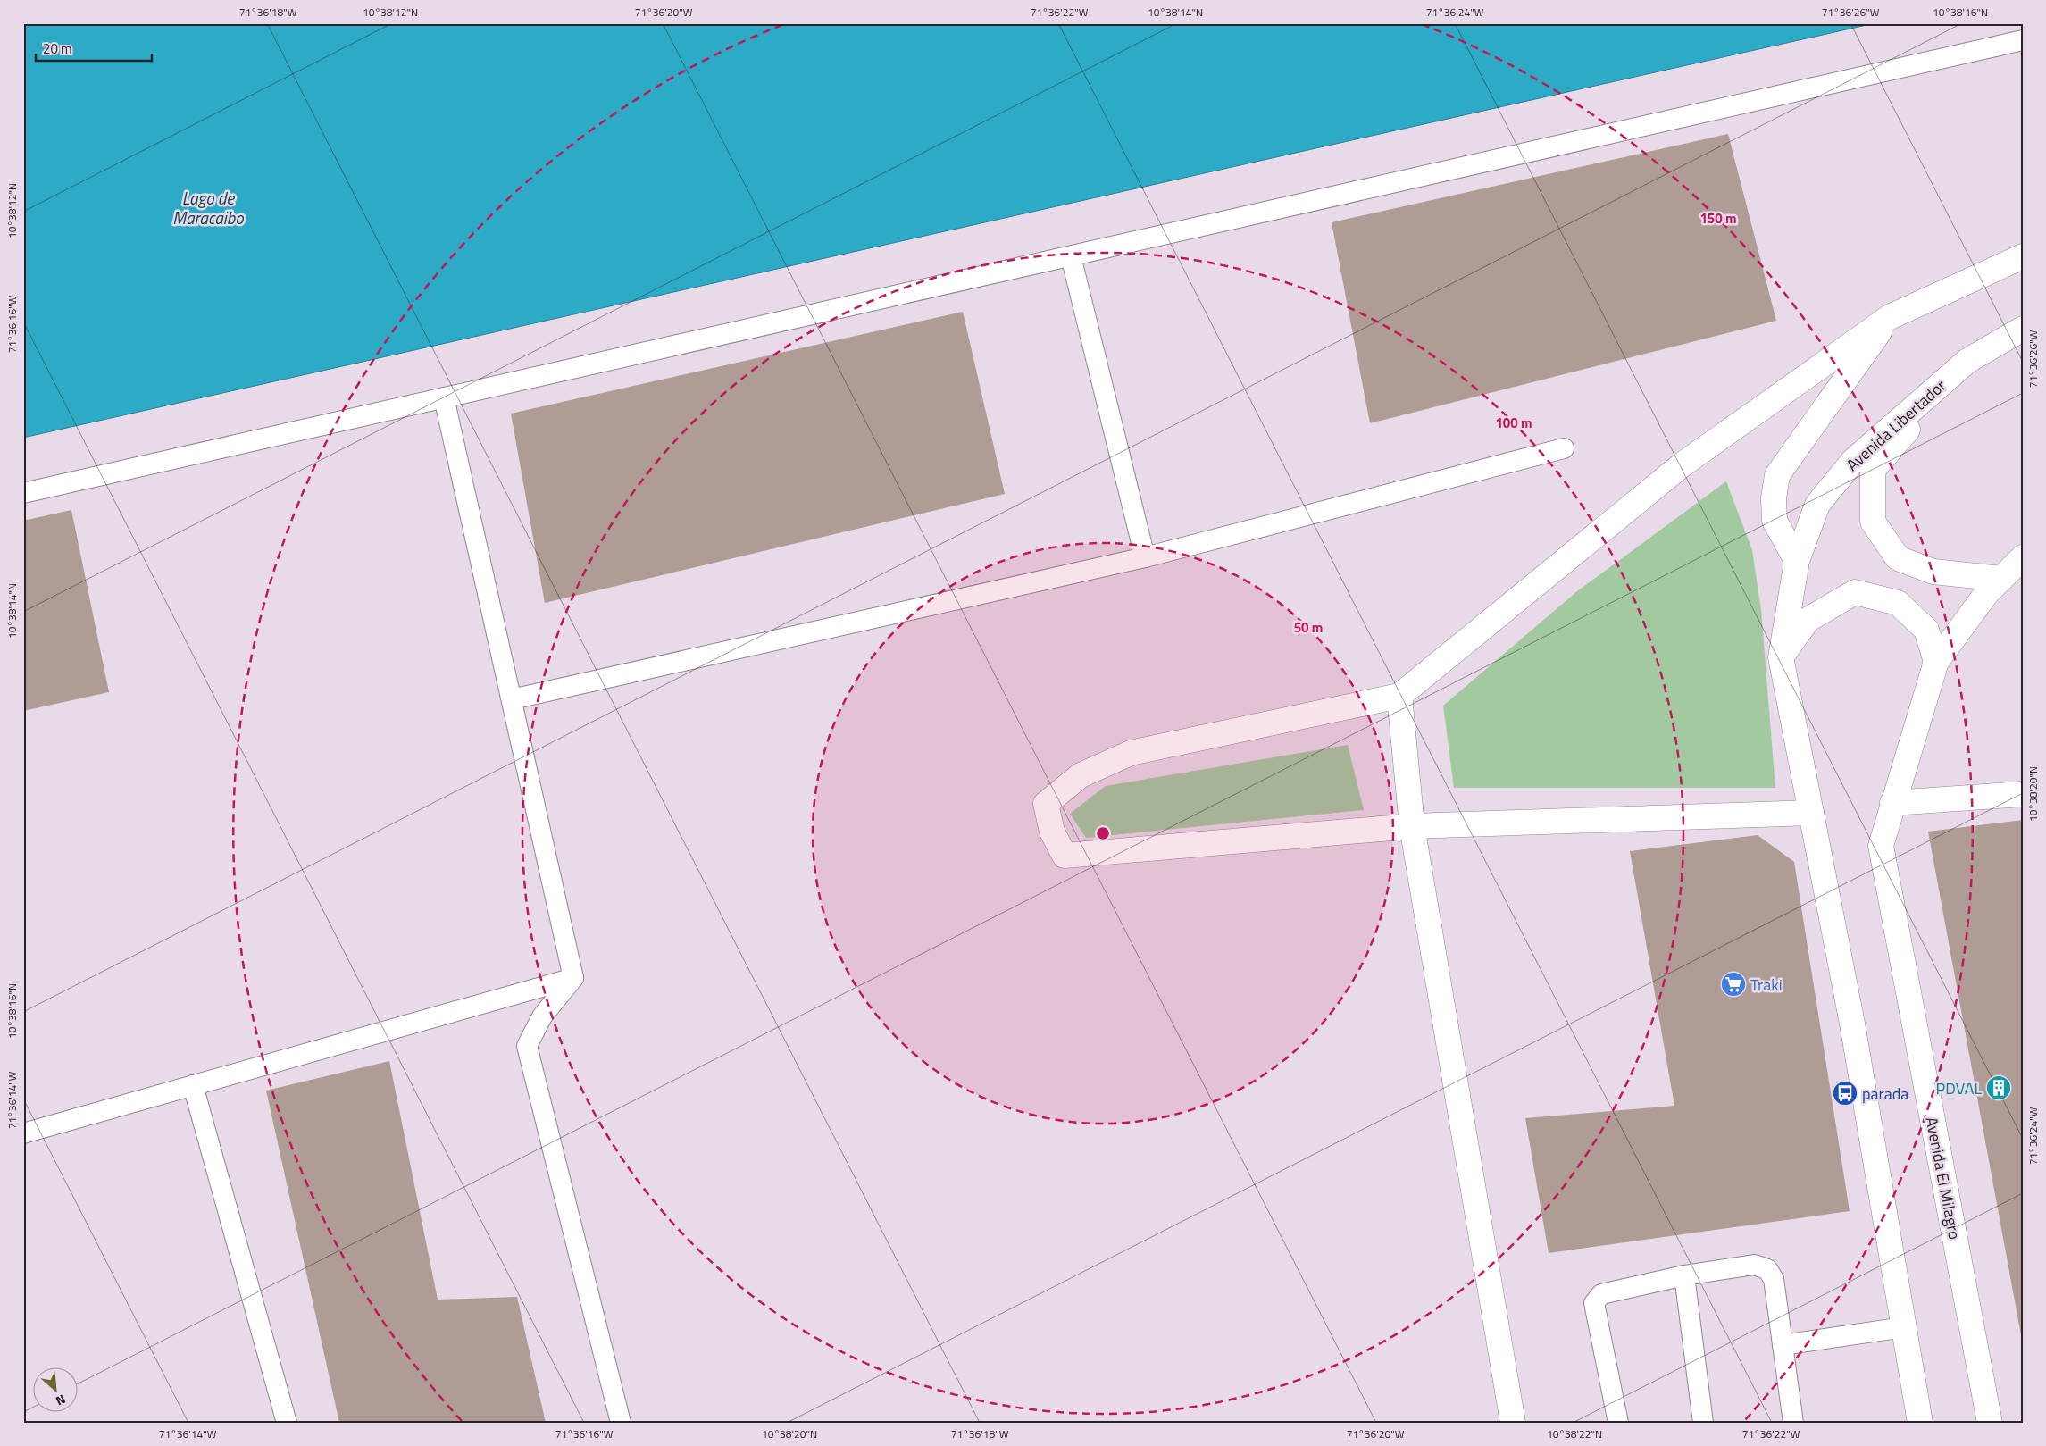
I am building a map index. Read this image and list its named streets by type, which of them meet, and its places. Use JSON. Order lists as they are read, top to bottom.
{
  "streets": {
    "street": ["Avenida Libertador", "Avenida El Milagro"]
  },
  "water": ["Lago de Maracaibo"],
  "places": {
    "supermarket": ["Traki"],
    "building": ["PDVAL"],
    "bus stop": ["parada"]
  },
  "scale_bar": "20 m",
  "north": "bottom right",
  "coordinates": [
    "71°36'18\"W",
    "10°38'12\"N",
    "71°36'20\"W",
    "71°36'22\"W",
    "10°38'14\"N",
    "71°36'24\"W",
    "71°36'26\"W",
    "10°38'16\"N",
    "71°36'16\"W",
    "10°38'20\"N",
    "71°36'14\"W",
    "10°38'22\"N"
  ],
  "rings": ["150 m", "100 m", "50 m"]
}
